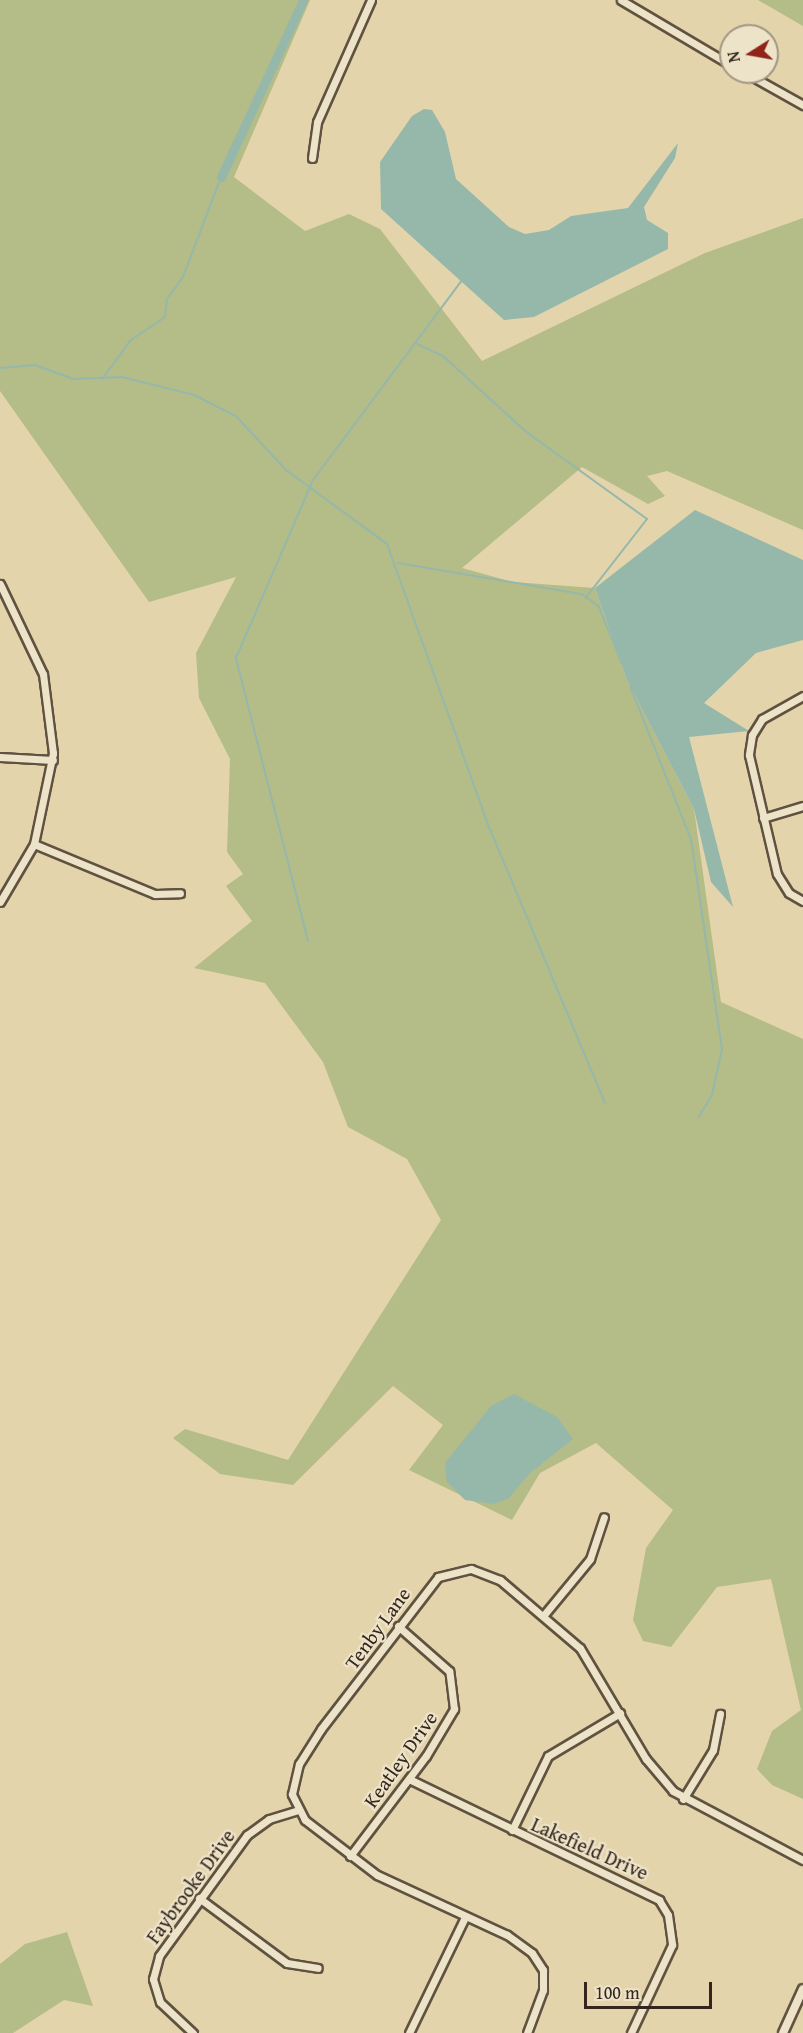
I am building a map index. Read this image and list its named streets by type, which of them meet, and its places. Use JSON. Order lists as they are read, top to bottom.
{
  "streets": {
    "street": [
      "Tenby Lane",
      "Keatley Drive",
      "Lakefield Drive",
      "Faybrooke Drive"
    ]
  },
  "crossings": [
    ["Tenby Lane", "Keatley Drive"],
    ["Tenby Lane", "Faybrooke Drive"],
    ["Keatley Drive", "Lakefield Drive"]
  ],
  "scale_bar": "100 m",
  "north": "left"
}
